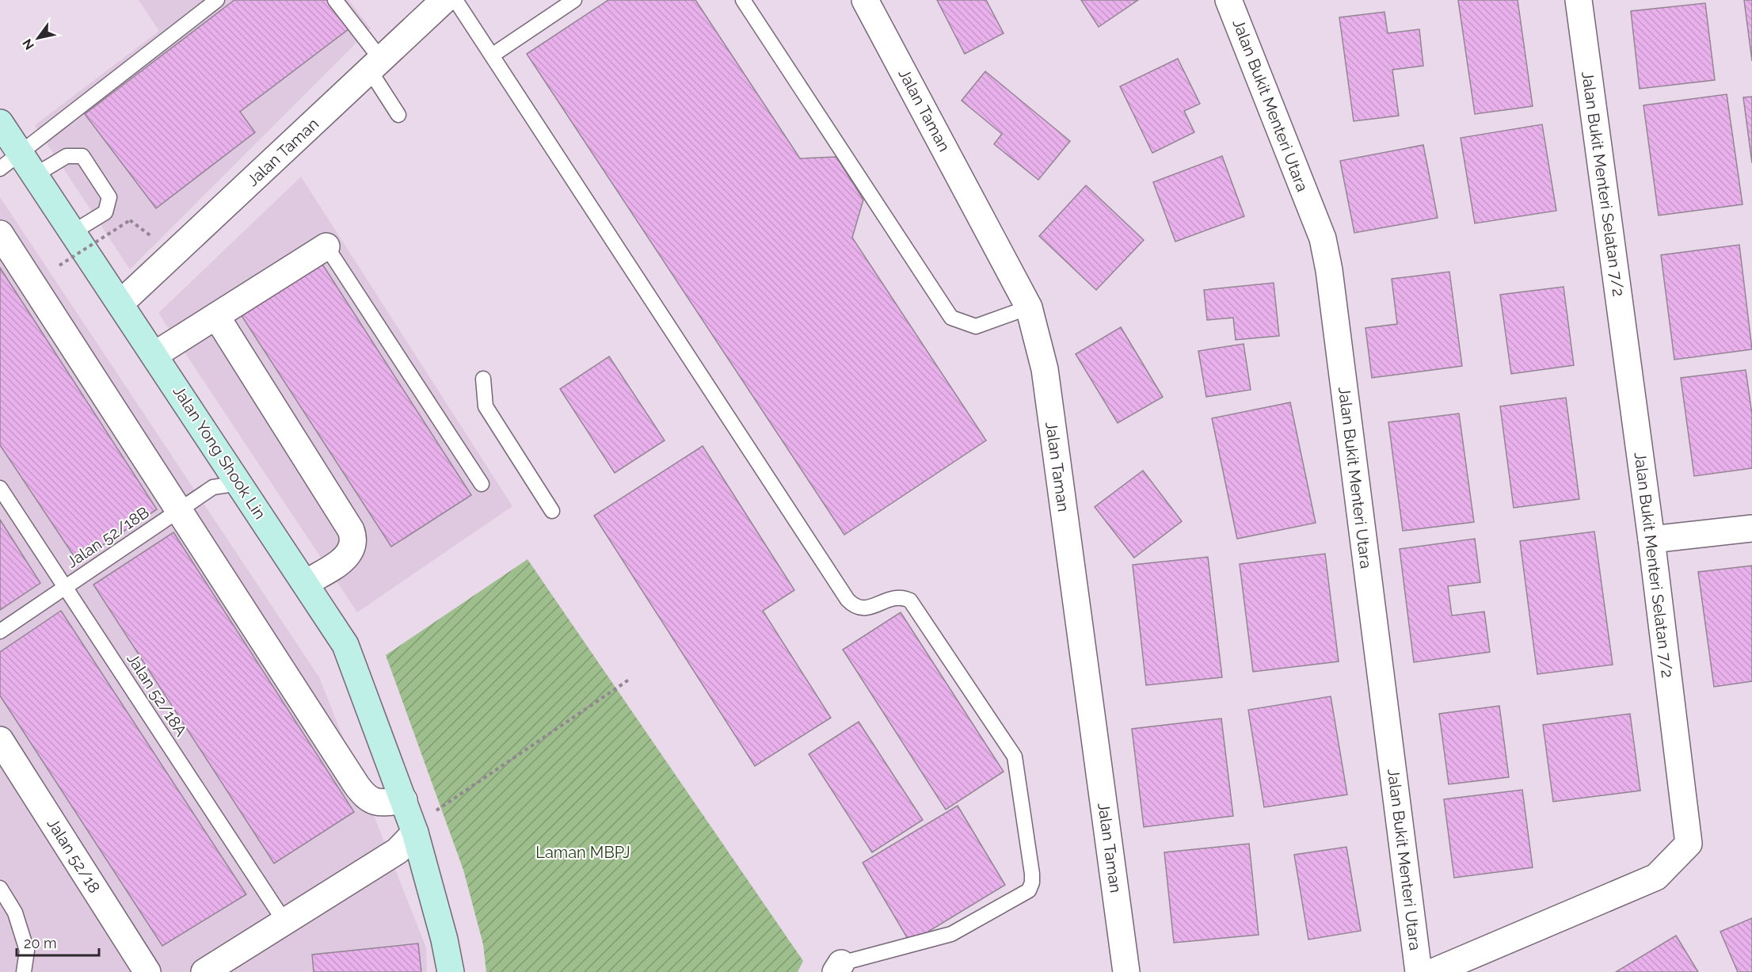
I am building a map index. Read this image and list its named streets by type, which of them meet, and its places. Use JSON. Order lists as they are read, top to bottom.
{
  "streets": {
    "main road": ["Jalan Yong Shook Lin"],
    "street": [
      "Jalan Bukit Menteri Utara",
      "Jalan Taman",
      "Jalan Bukit Menteri Selatan 7/2",
      "Jalan 52/18"
    ],
    "lane": ["Jalan 52/18B", "Jalan 52/18A"]
  },
  "crossings": [
    ["Jalan Taman", "Jalan Yong Shook Lin"],
    ["Jalan Yong Shook Lin", "Jalan 52/18B"],
    ["Jalan 52/18B", "Jalan 52/18A"]
  ],
  "parks": ["Laman MBPJ"],
  "scale_bar": "20 m",
  "north": "bottom left"
}
